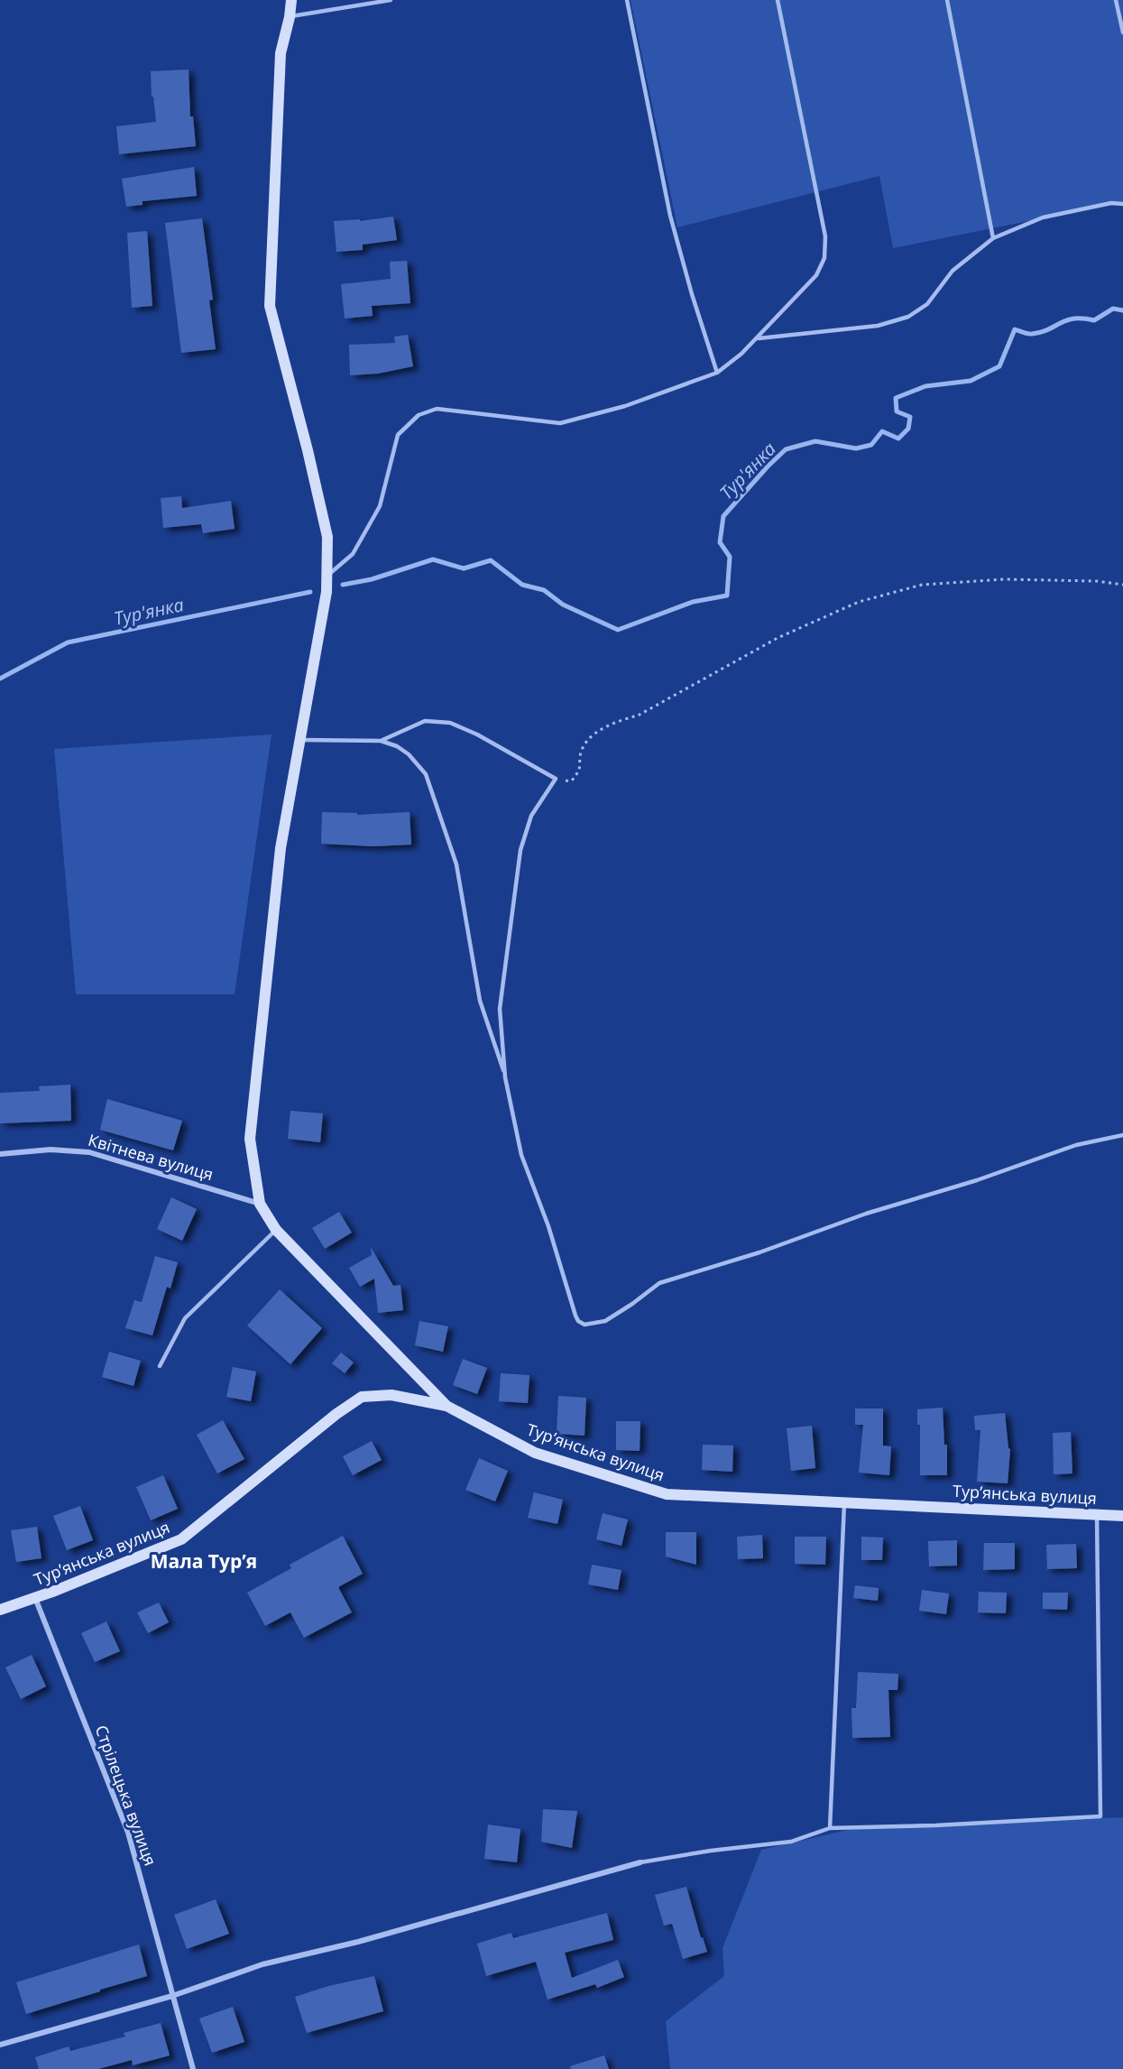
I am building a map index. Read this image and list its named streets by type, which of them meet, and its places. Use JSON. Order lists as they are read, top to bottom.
{
  "streets": {
    "street": ["Квітнева вулиця", "Турʼянська вулиця", "Стрілецька вулиця"]
  },
  "crossings": [
    ["Турʼянська вулиця", "Стрілецька вулиця"]
  ],
  "districts": ["Мала Тур’я"],
  "water": ["Тур'янка"]
}
